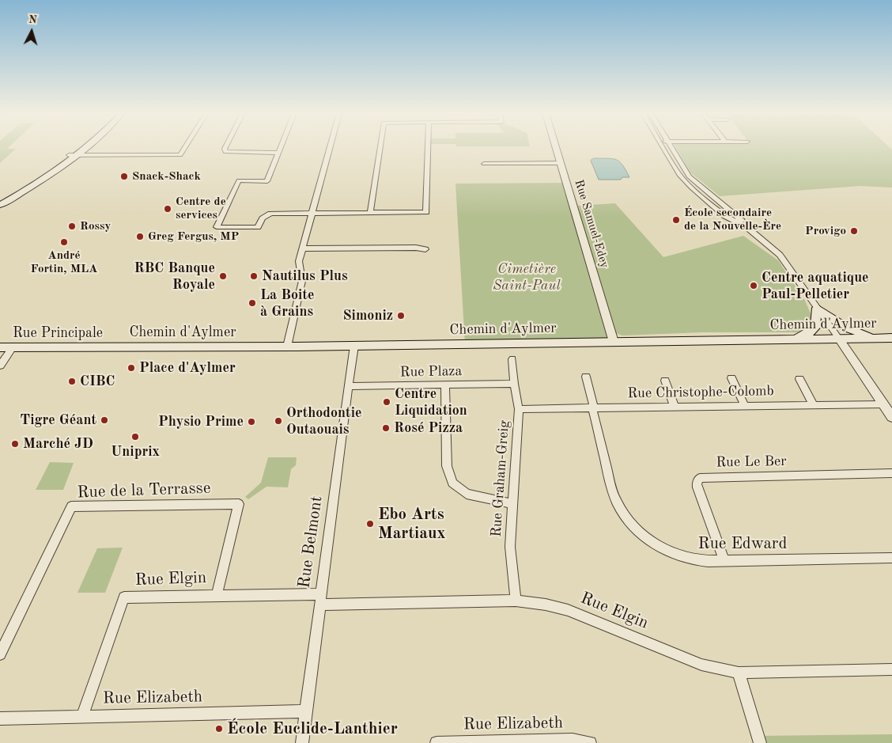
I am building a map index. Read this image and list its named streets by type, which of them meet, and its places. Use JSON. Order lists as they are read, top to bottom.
{
  "streets": {
    "main road": ["Chemin d'Aylmer", "Rue Principale"],
    "street": [
      "Rue Samuel-Edey",
      "Rue Plaza",
      "Rue Christophe-Colomb",
      "Rue Le Ber",
      "Rue Graham-Greig",
      "Rue de la Terrasse",
      "Rue Belmont",
      "Rue Edward",
      "Rue Elgin",
      "Rue Elizabeth"
    ]
  },
  "crossings": [
    ["Rue Samuel-Edey", "Chemin d'Aylmer"],
    ["Chemin d'Aylmer", "Rue Principale"],
    ["Chemin d'Aylmer", "Rue Belmont"],
    ["Rue Plaza", "Rue Graham-Greig"],
    ["Rue Plaza", "Rue Belmont"],
    ["Rue Christophe-Colomb", "Rue Graham-Greig"],
    ["Rue Christophe-Colomb", "Rue Edward"],
    ["Rue Le Ber", "Rue Edward"],
    ["Rue Graham-Greig", "Rue Elgin"],
    ["Rue de la Terrasse", "Rue Elgin"],
    ["Rue Belmont", "Rue Elgin"],
    ["Rue Belmont", "Rue Elizabeth"],
    ["Rue Elgin", "Rue Elizabeth"]
  ],
  "parks": ["Cimetière Saint-Paul"],
  "places": [
    "Snack-Shack",
    "Centre de services",
    "École secondaire de la Nouvelle-Ère",
    "Rossy",
    "Provigo",
    "Greg Fergus, MP",
    "André Fortin, MLA",
    "RBC Banque Royale",
    "Nautilus Plus",
    "Centre aquatique Paul-Pelletier",
    "La Boite à Grains",
    "Simoniz",
    "Place d'Aylmer",
    "CIBC",
    "Centre Liquidation",
    "Tigre Géant",
    "Orthodontie Outaouais",
    "Physio Prime",
    "Rosé Pizza",
    "Uniprix",
    "Marché JD",
    "Ebo Arts Martiaux",
    "École Euclide-Lanthier"
  ],
  "north": "top"
}
